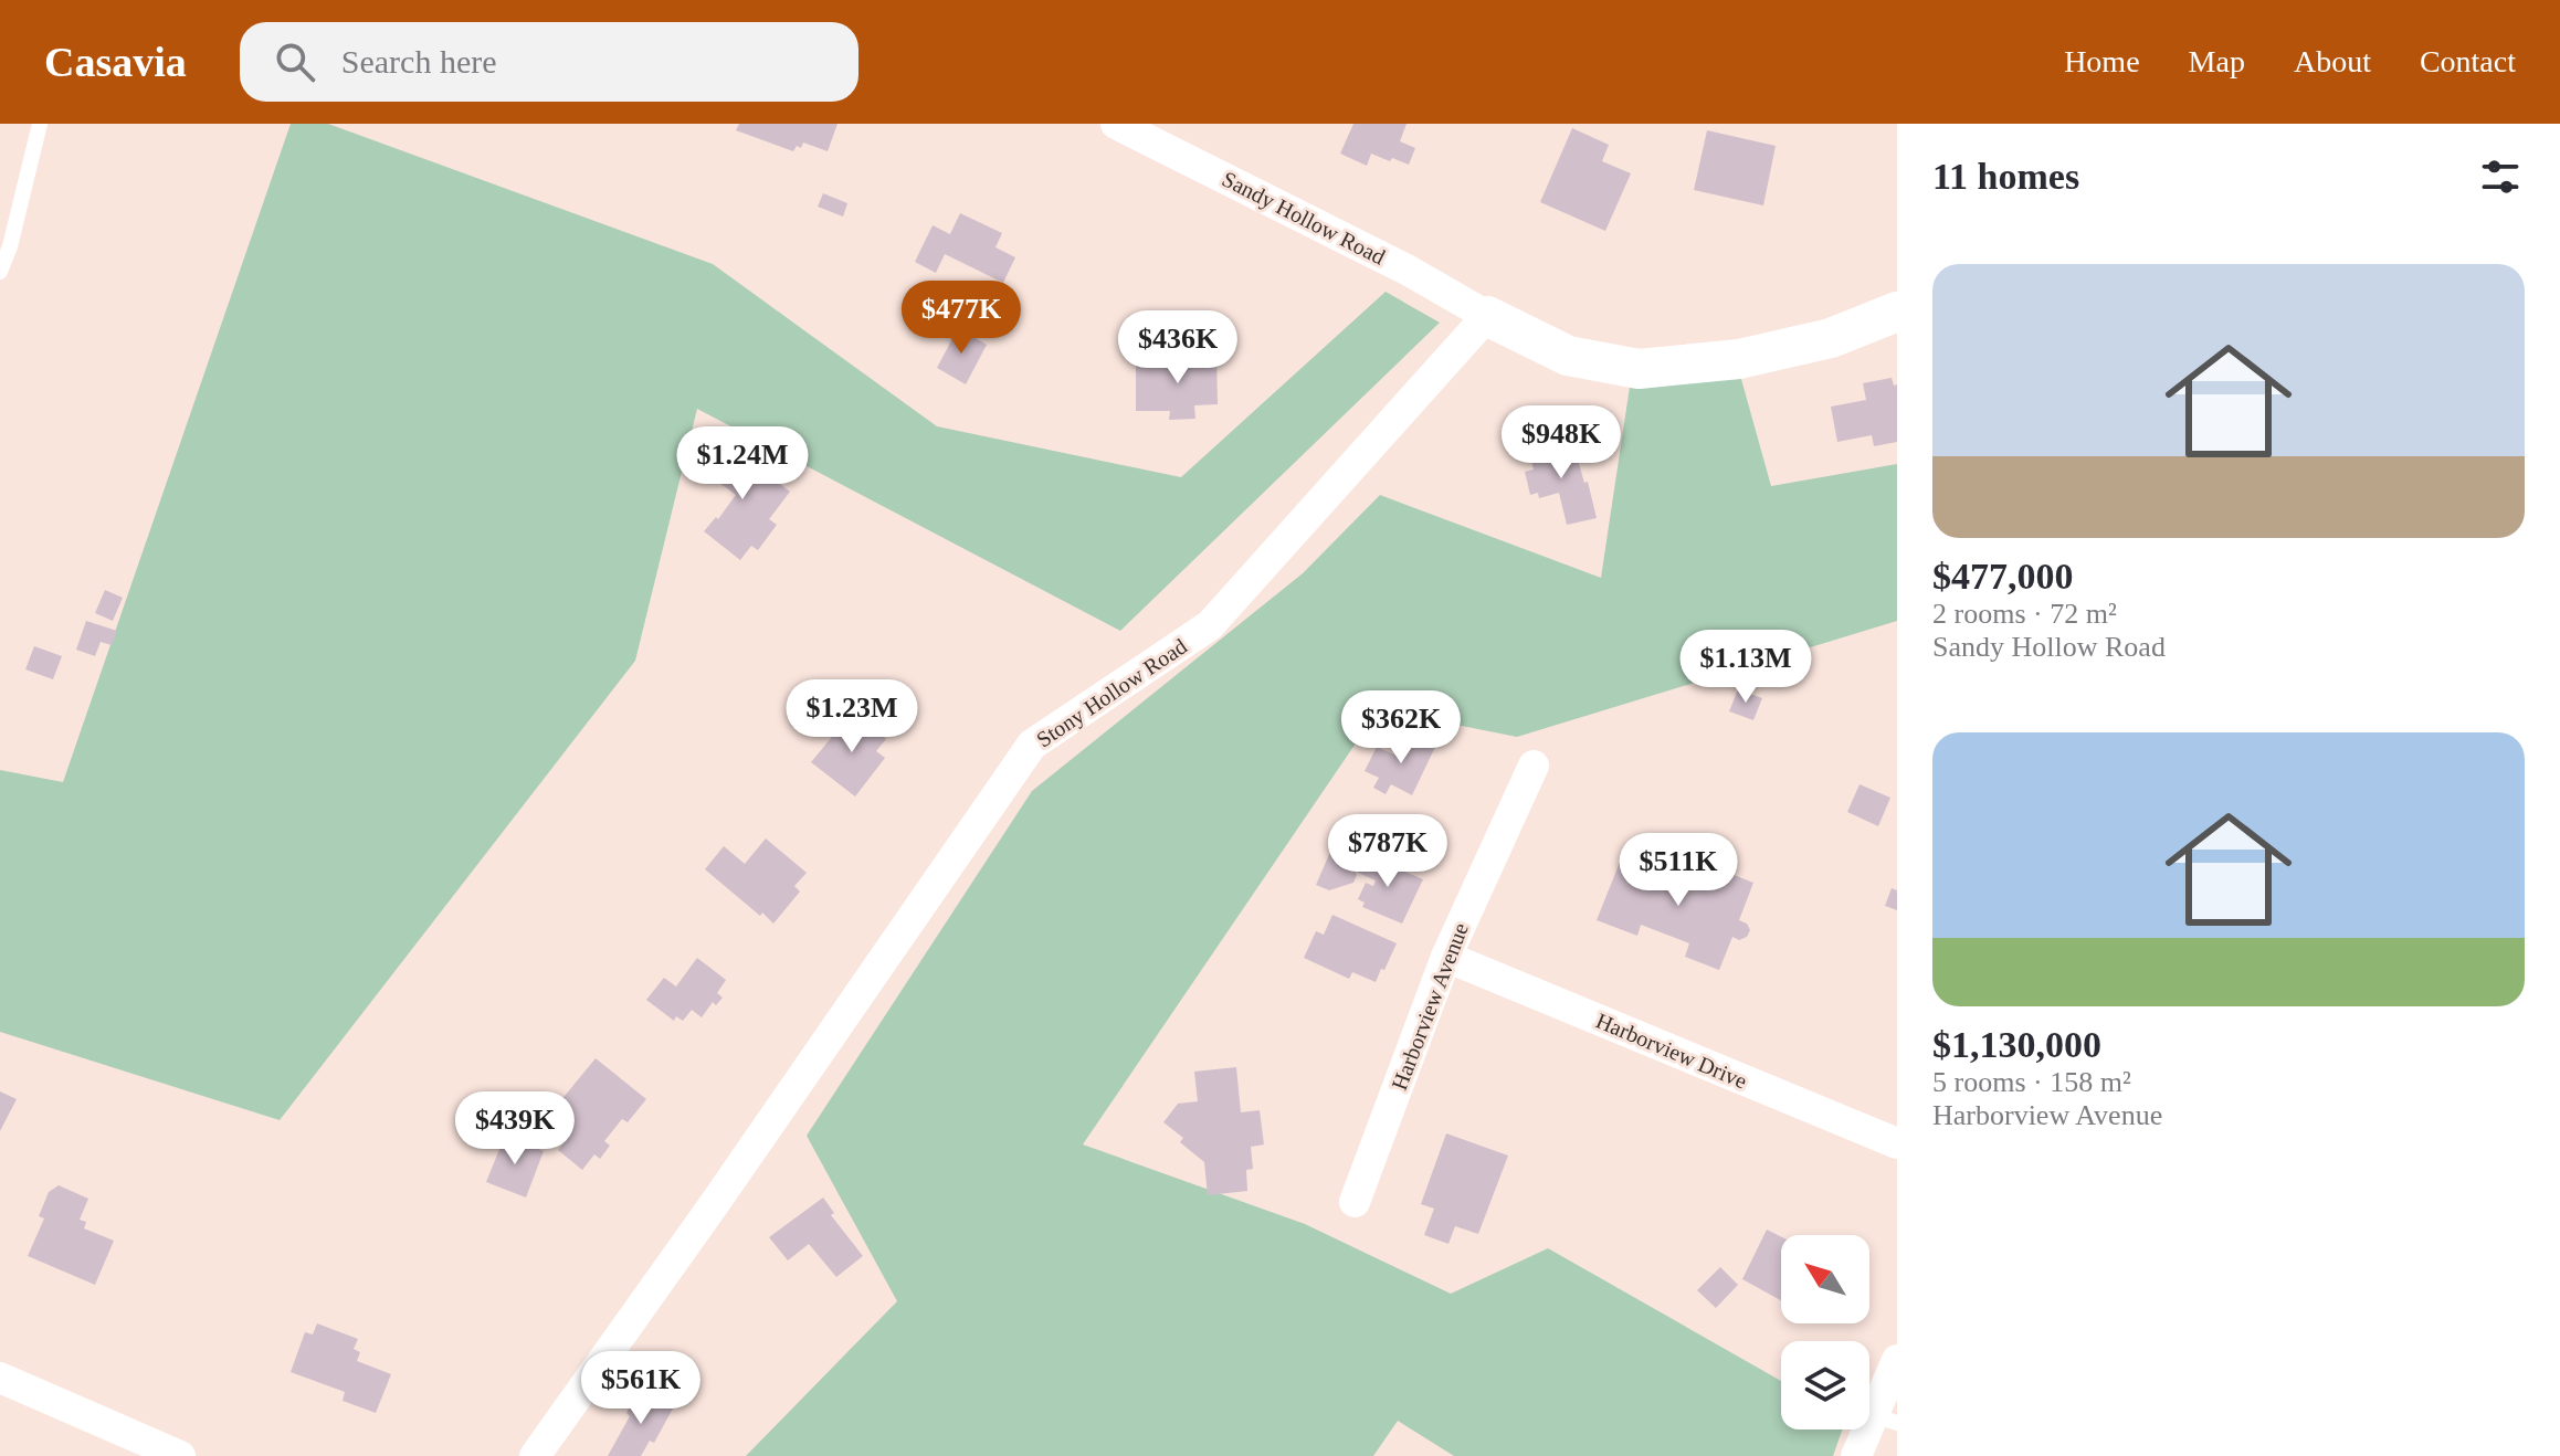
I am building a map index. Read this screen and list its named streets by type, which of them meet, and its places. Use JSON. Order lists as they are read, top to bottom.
{
  "streets": {
    "street": [
      "Sandy Hollow Road",
      "Stony Hollow Road",
      "Harborview Avenue",
      "Harborview Drive"
    ]
  },
  "crossings": [
    ["Sandy Hollow Road", "Stony Hollow Road"],
    ["Harborview Avenue", "Harborview Drive"]
  ],
  "north": "top left",
  "page": {
    "header": "Casavia",
    "search": "Search here",
    "nav": [
      "Home",
      "Map",
      "About",
      "Contact"
    ],
    "heading": "11 homes",
    "list": [
      {
        "name": "$477,000",
        "note": "2 rooms · 72 m² · Sandy Hollow Road"
      },
      {
        "name": "$1,130,000",
        "note": "5 rooms · 158 m² · Harborview Avenue"
      }
    ],
    "price": [
      "$477K",
      "$436K",
      "$948K",
      "$1.24M",
      "$1.13M",
      "$1.23M",
      "$362K",
      "$787K",
      "$511K",
      "$439K",
      "$561K"
    ]
  }
}
